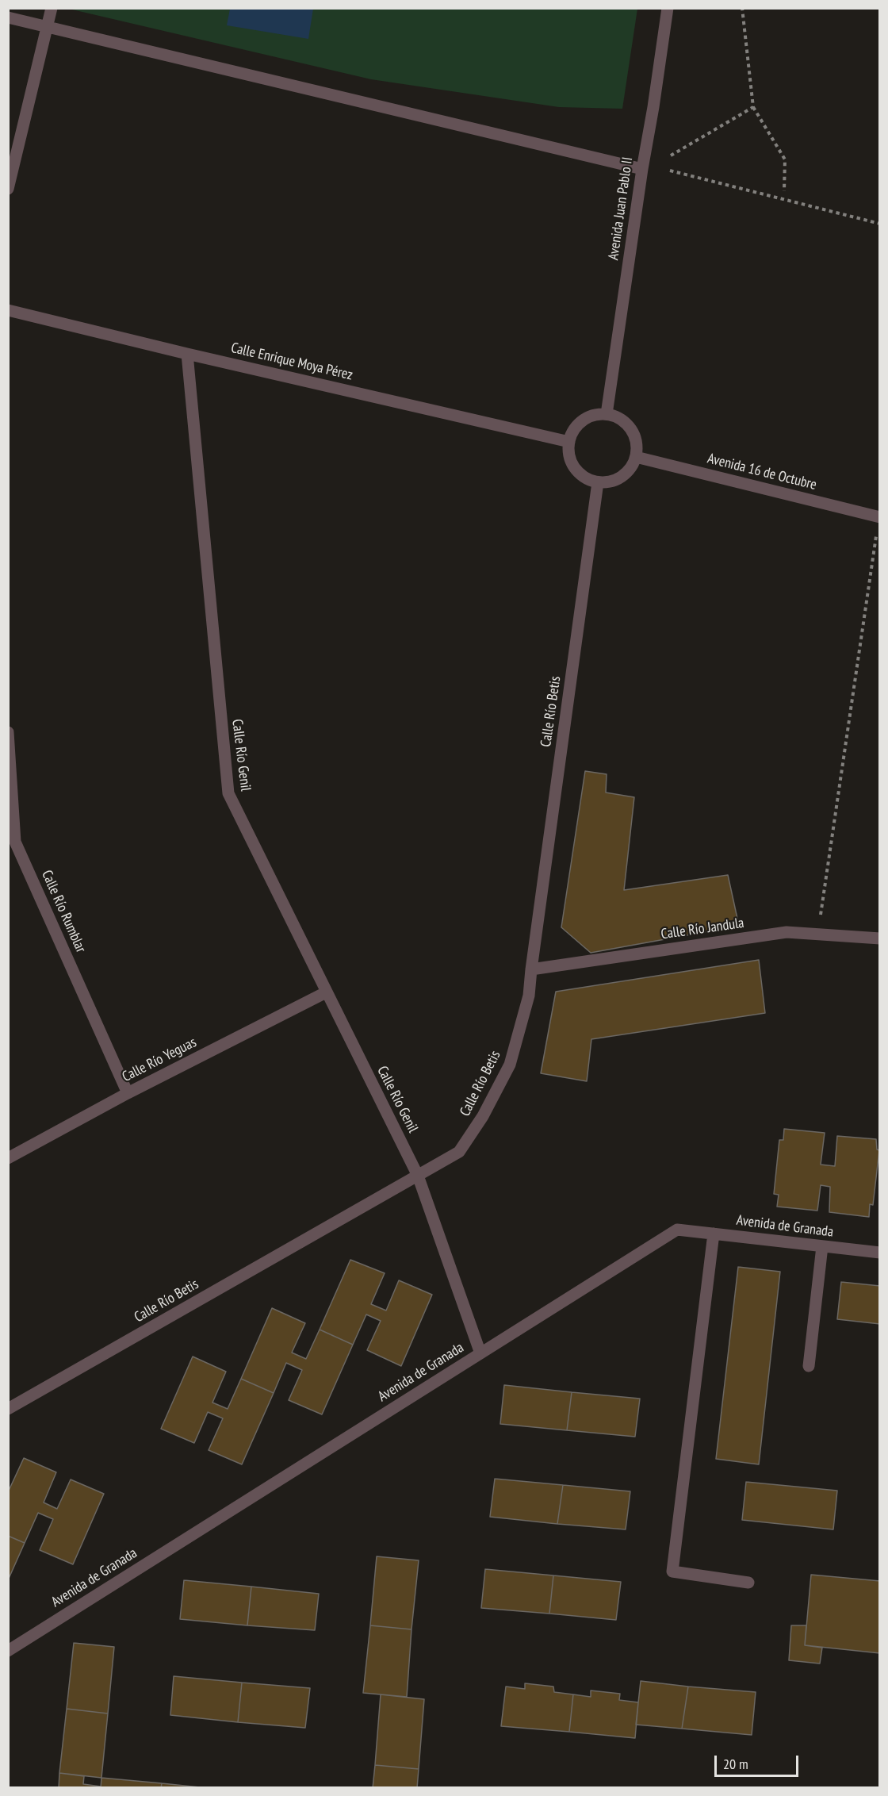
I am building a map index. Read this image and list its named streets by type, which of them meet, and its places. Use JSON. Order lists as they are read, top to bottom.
{
  "streets": {
    "street": [
      "Avenida Juan Pablo II",
      "Calle Enrique Moya Pérez",
      "Avenida 16 de Octubre",
      "Calle Río Betis",
      "Calle Río Genil",
      "Calle Río Rumblar",
      "Calle Río Jandula",
      "Calle Río Yeguas",
      "Avenida de Granada"
    ]
  },
  "crossings": [
    ["Avenida Juan Pablo II", "Calle Enrique Moya Pérez"],
    ["Avenida Juan Pablo II", "Avenida 16 de Octubre"],
    ["Avenida Juan Pablo II", "Calle Río Betis"],
    ["Calle Enrique Moya Pérez", "Avenida 16 de Octubre"],
    ["Calle Enrique Moya Pérez", "Calle Río Betis"],
    ["Calle Enrique Moya Pérez", "Calle Río Genil"],
    ["Avenida 16 de Octubre", "Calle Río Betis"],
    ["Calle Río Betis", "Calle Río Genil"],
    ["Calle Río Betis", "Calle Río Jandula"],
    ["Calle Río Genil", "Calle Río Yeguas"],
    ["Calle Río Genil", "Avenida de Granada"],
    ["Calle Río Rumblar", "Calle Río Yeguas"]
  ],
  "scale_bar": "20 m"
}
